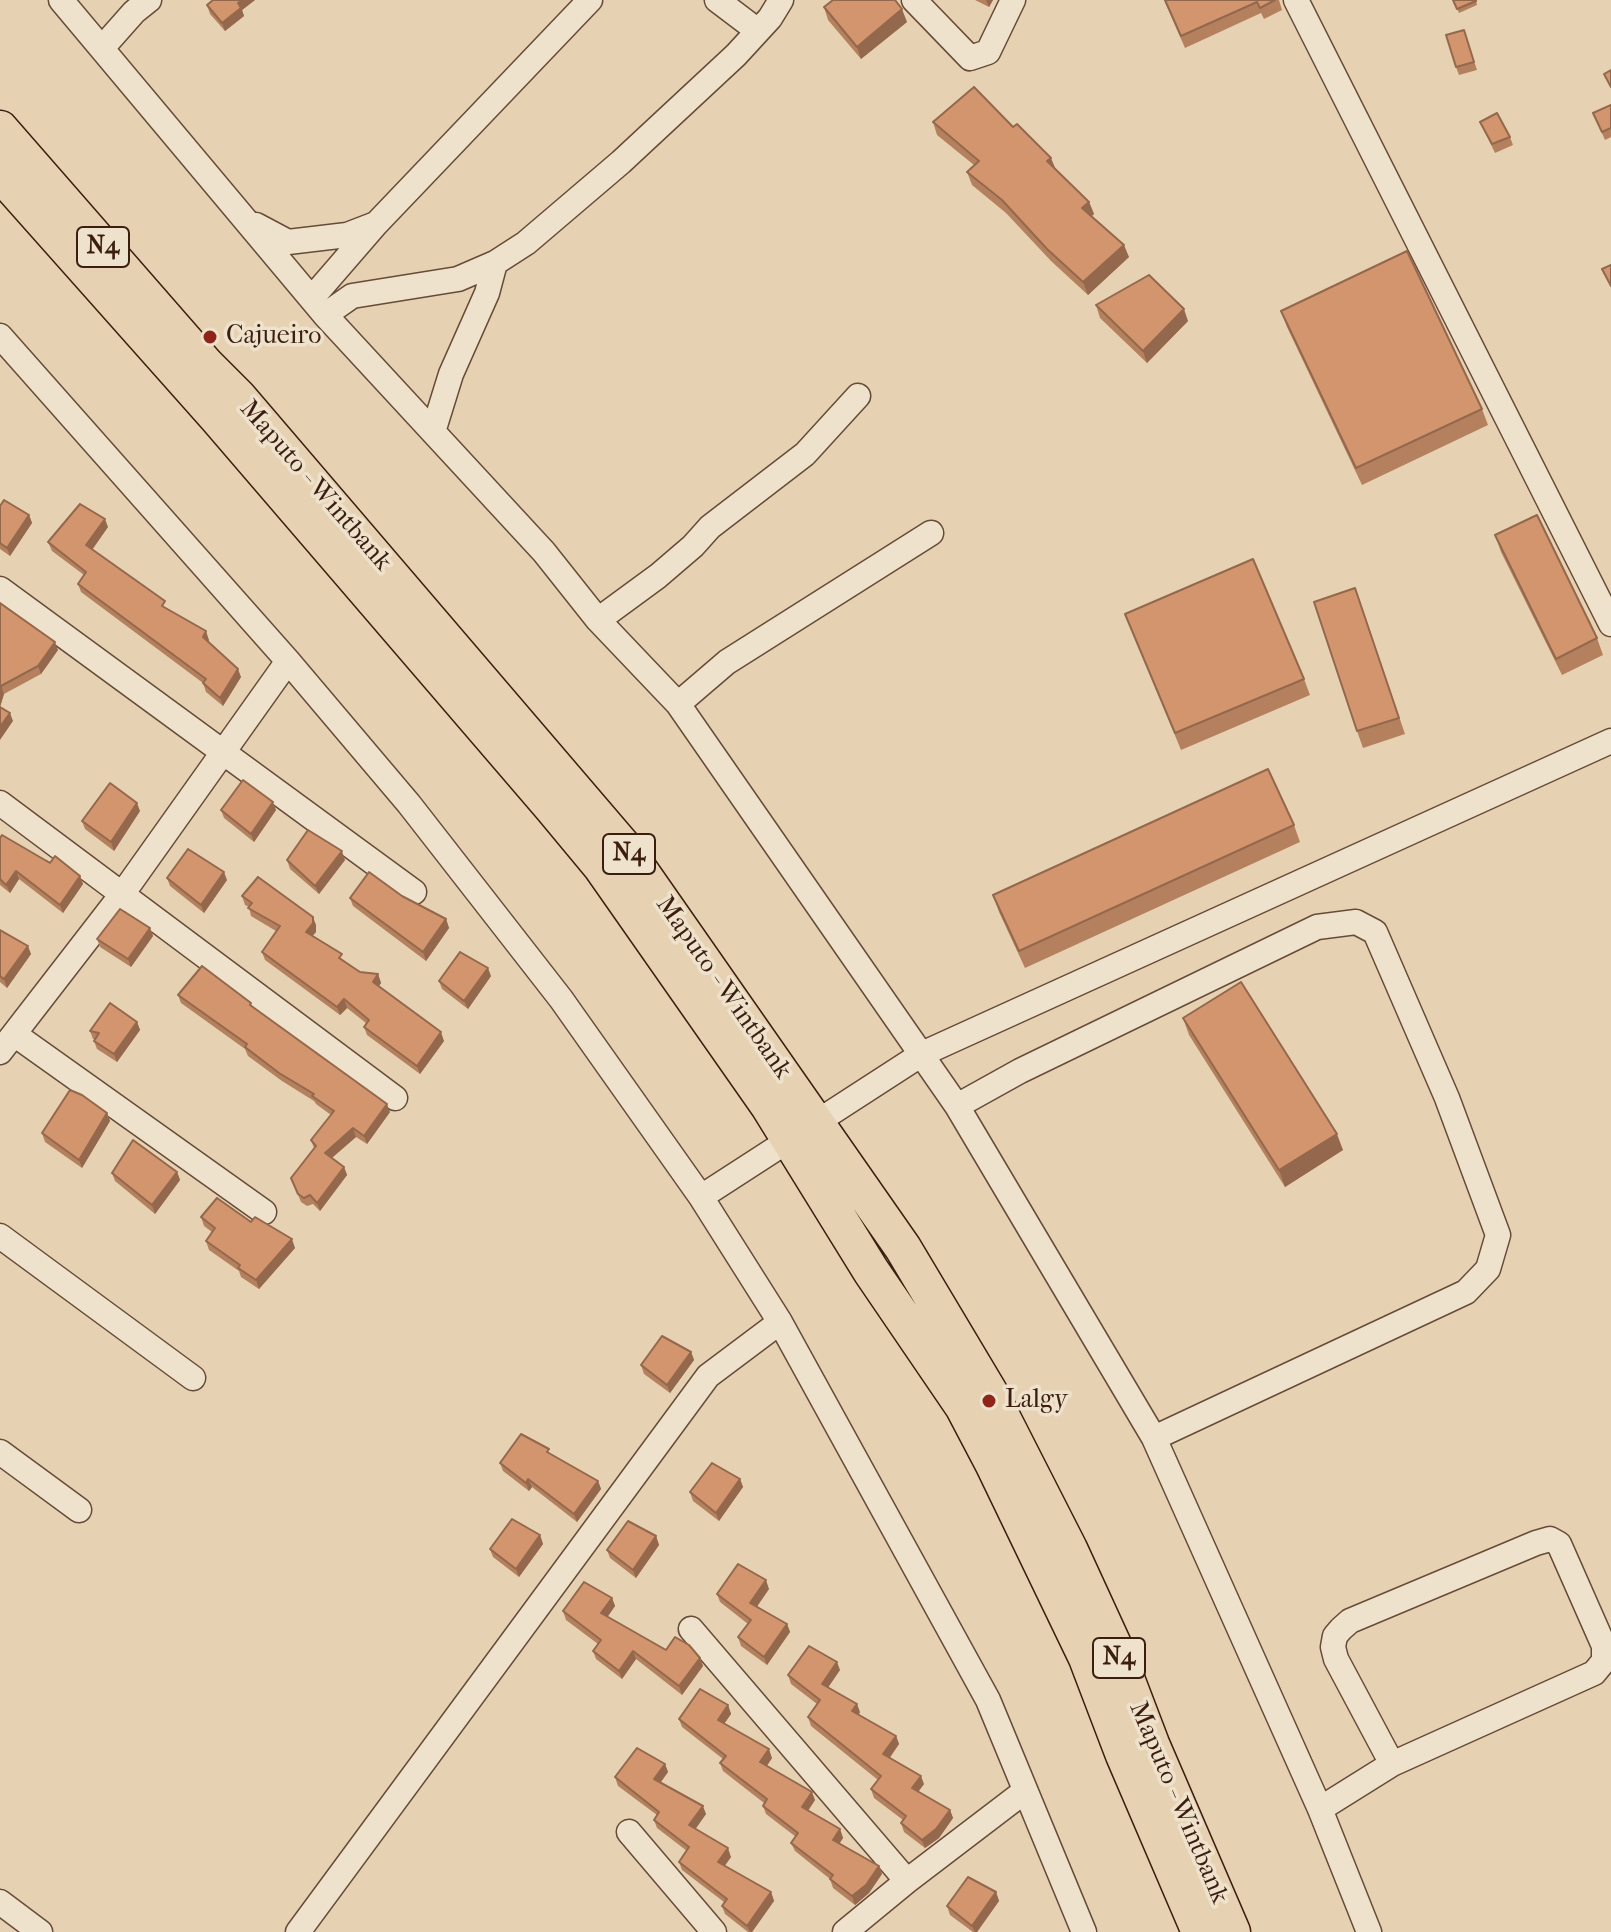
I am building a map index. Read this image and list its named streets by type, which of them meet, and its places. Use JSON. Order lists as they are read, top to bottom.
{
  "streets": {
    "highway": ["N4", "Maputo - Wintbank"]
  },
  "places": ["Cajueiro", "Lalgy"]
}
